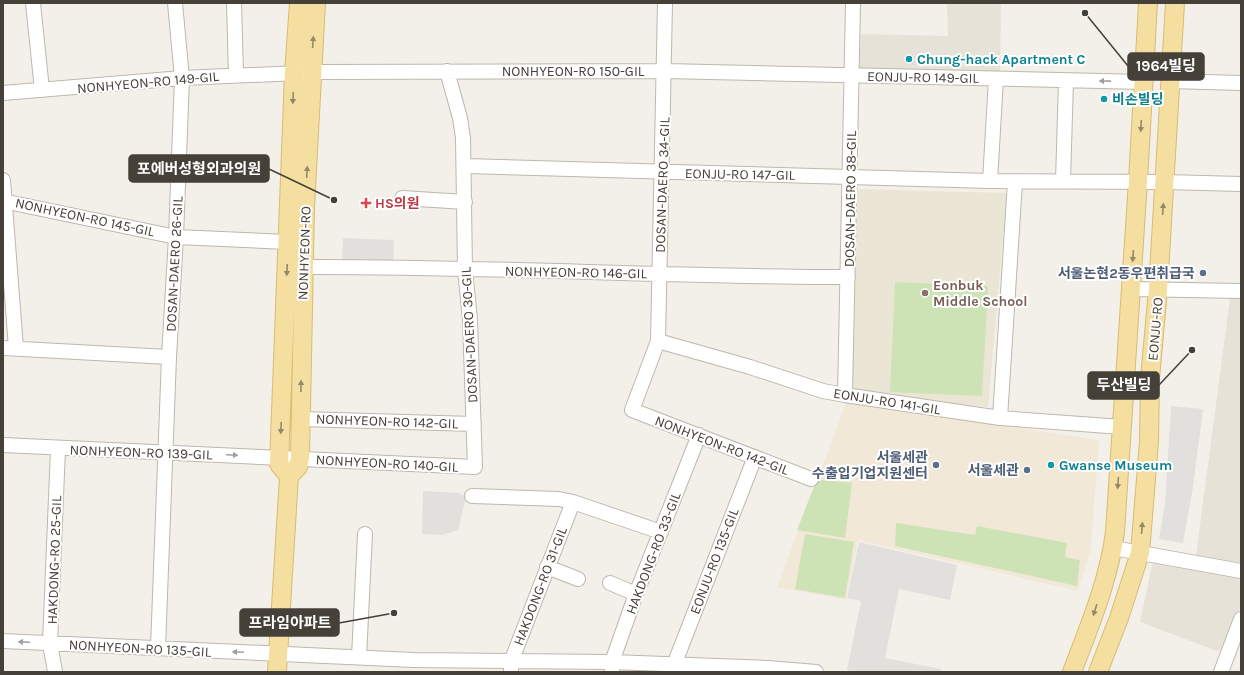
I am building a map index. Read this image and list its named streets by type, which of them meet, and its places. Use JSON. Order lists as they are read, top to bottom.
{
  "streets": {
    "main road": ["NONHYEON-RO", "EONJU-RO"],
    "street": [
      "NONHYEON-RO 150-GIL",
      "EONJU-RO 149-GIL",
      "NONHYEON-RO 149-GIL",
      "EONJU-RO 147-GIL",
      "DOSAN-DAERO 34-GIL",
      "DOSAN-DAERO 38-GIL",
      "NONHYEON-RO 145-GIL",
      "DOSAN-DAERO 26-GIL",
      "NONHYEON-RO 146-GIL",
      "DOSAN-DAERO 30-GIL",
      "EONJU-RO 141-GIL",
      "NONHYEON-RO 142-GIL",
      "NONHYEON-RO 139-GIL",
      "NONHYEON-RO 140-GIL",
      "HAKDONG-RO 33-GIL",
      "HAKDONG-RO 25-GIL",
      "EONJU-RO 135-GIL",
      "HAKDONG-RO 31-GIL",
      "NONHYEON-RO 135-GIL"
    ]
  },
  "crossings": [
    ["NONHYEON-RO 150-GIL", "EONJU-RO 149-GIL"],
    ["NONHYEON-RO 150-GIL", "NONHYEON-RO 149-GIL"],
    ["NONHYEON-RO 150-GIL", "DOSAN-DAERO 34-GIL"],
    ["NONHYEON-RO 150-GIL", "DOSAN-DAERO 38-GIL"],
    ["NONHYEON-RO 150-GIL", "NONHYEON-RO"],
    ["NONHYEON-RO 150-GIL", "DOSAN-DAERO 30-GIL"],
    ["EONJU-RO 149-GIL", "EONJU-RO 147-GIL"],
    ["EONJU-RO 149-GIL", "DOSAN-DAERO 38-GIL"],
    ["EONJU-RO 149-GIL", "EONJU-RO"],
    ["NONHYEON-RO 149-GIL", "NONHYEON-RO"],
    ["NONHYEON-RO 149-GIL", "DOSAN-DAERO 26-GIL"],
    ["EONJU-RO 147-GIL", "DOSAN-DAERO 34-GIL"],
    ["EONJU-RO 147-GIL", "DOSAN-DAERO 38-GIL"],
    ["EONJU-RO 147-GIL", "EONJU-RO"],
    ["EONJU-RO 147-GIL", "DOSAN-DAERO 30-GIL"],
    ["DOSAN-DAERO 34-GIL", "NONHYEON-RO 146-GIL"],
    ["DOSAN-DAERO 34-GIL", "EONJU-RO 141-GIL"],
    ["DOSAN-DAERO 34-GIL", "NONHYEON-RO 142-GIL"],
    ["DOSAN-DAERO 38-GIL", "NONHYEON-RO 146-GIL"],
    ["DOSAN-DAERO 38-GIL", "EONJU-RO 141-GIL"],
    ["NONHYEON-RO 145-GIL", "NONHYEON-RO"],
    ["NONHYEON-RO 145-GIL", "DOSAN-DAERO 26-GIL"],
    ["NONHYEON-RO", "NONHYEON-RO 146-GIL"],
    ["NONHYEON-RO", "NONHYEON-RO 142-GIL"],
    ["NONHYEON-RO", "NONHYEON-RO 139-GIL"],
    ["NONHYEON-RO", "NONHYEON-RO 140-GIL"],
    ["DOSAN-DAERO 26-GIL", "NONHYEON-RO 139-GIL"],
    ["DOSAN-DAERO 26-GIL", "NONHYEON-RO 135-GIL"],
    ["NONHYEON-RO 146-GIL", "DOSAN-DAERO 30-GIL"],
    ["EONJU-RO", "EONJU-RO 141-GIL"],
    ["DOSAN-DAERO 30-GIL", "NONHYEON-RO 142-GIL"],
    ["DOSAN-DAERO 30-GIL", "NONHYEON-RO 140-GIL"],
    ["NONHYEON-RO 142-GIL", "HAKDONG-RO 33-GIL"],
    ["NONHYEON-RO 142-GIL", "EONJU-RO 135-GIL"],
    ["NONHYEON-RO 139-GIL", "NONHYEON-RO 140-GIL"],
    ["NONHYEON-RO 139-GIL", "HAKDONG-RO 25-GIL"],
    ["HAKDONG-RO 33-GIL", "NONHYEON-RO 135-GIL"],
    ["HAKDONG-RO 25-GIL", "NONHYEON-RO 135-GIL"],
    ["HAKDONG-RO 31-GIL", "NONHYEON-RO 135-GIL"]
  ],
  "one_way": ["NONHYEON-RO 139-GIL"],
  "places": {
    "other": [
      "1964빌딩",
      "Chung-hack Apartment C",
      "비손빌딩",
      "포에버성형외과의원",
      "서울논현2동우편취급국",
      "Eonbuk Middle School",
      "두산빌딩",
      "서울세관 수출입기업지원센터",
      "Gwanse Museum",
      "서울세관",
      "프라임아파트"
    ],
    "health": ["HS의원"]
  }
}
